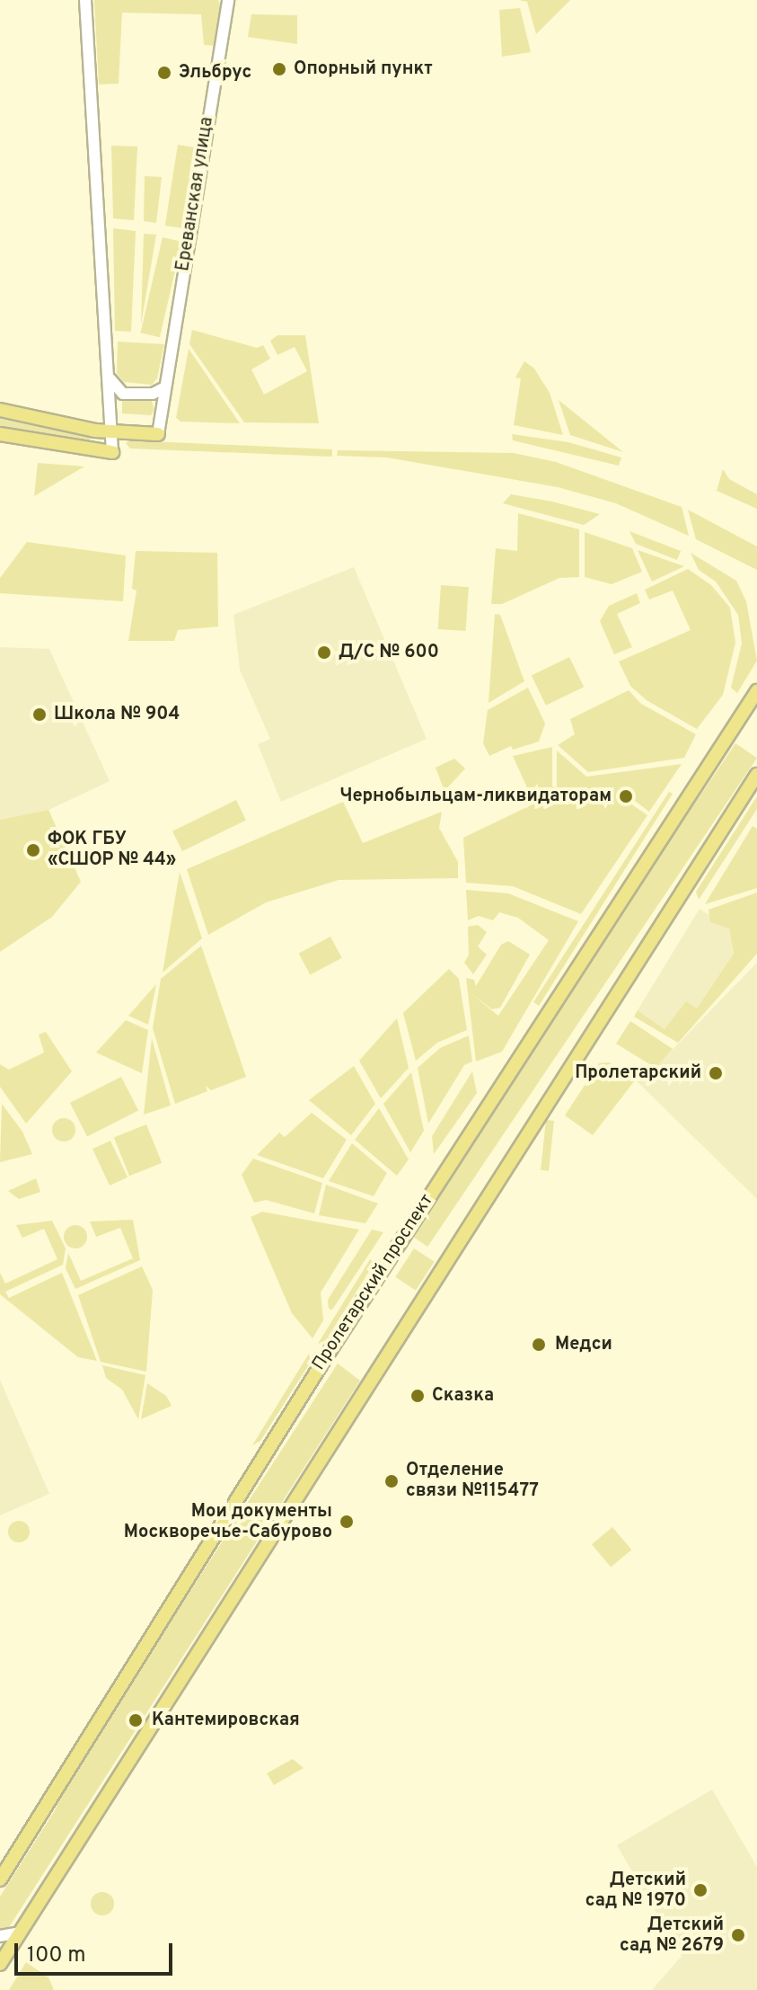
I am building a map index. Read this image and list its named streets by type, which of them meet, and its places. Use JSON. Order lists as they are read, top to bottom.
{
  "streets": {
    "main road": ["Пролетарский проспект"],
    "street": ["Ереванская улица"]
  },
  "places": [
    "Опорный пункт",
    "Эльбрус",
    "Д/C № 600",
    "Школа № 904",
    "Чернобыльцам-ликвидаторам",
    "ФОК ГБУ «СШОР № 44»",
    "Пролетарский",
    "Медси",
    "Сказка",
    "Отделение связи №115477",
    "Мои документы Москворечье-Сабурово",
    "Кантемировская",
    "Детский сад № 1970",
    "Детский сад № 2679"
  ],
  "scale_bar": "100 m"
}
